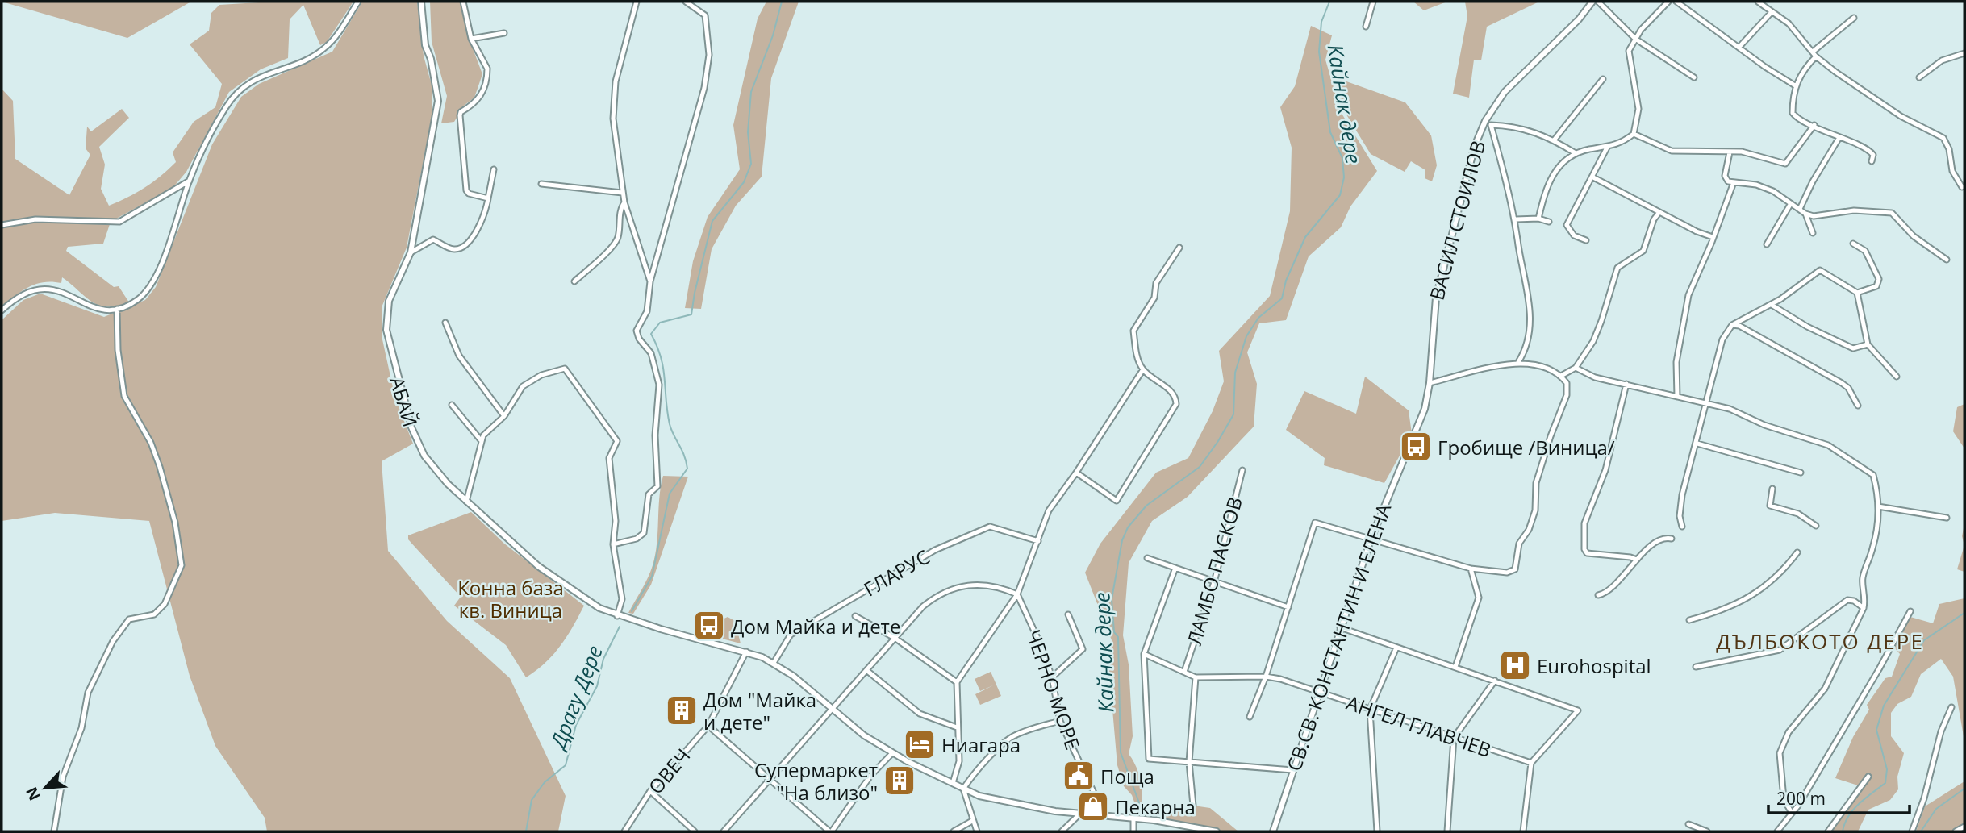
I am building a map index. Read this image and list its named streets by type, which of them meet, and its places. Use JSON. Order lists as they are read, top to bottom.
{
  "streets": {
    "street": [
      "ВАСИЛ СТОИЛОВ",
      "АБАЙ",
      "ЛАМБО ПАСКОВ",
      "ГЛАРУС",
      "СВ.СВ. КОНСТАНТИН И ЕЛЕНА",
      "ЧЕРНО МОРЕ",
      "АНГЕЛ ГЛАВЧЕВ",
      "ОВЕЧ"
    ]
  },
  "crossings": [
    ["ВАСИЛ СТОИЛОВ", "СВ.СВ. КОНСТАНТИН И ЕЛЕНА"],
    ["АБАЙ", "ГЛАРУС"],
    ["АБАЙ", "ЧЕРНО МОРЕ"],
    ["АБАЙ", "ОВЕЧ"],
    ["ЛАМБО ПАСКОВ", "АНГЕЛ ГЛАВЧЕВ"],
    ["СВ.СВ. КОНСТАНТИН И ЕЛЕНА", "АНГЕЛ ГЛАВЧЕВ"]
  ],
  "districts": ["ДЪЛБОКОТО ДЕРЕ"],
  "water": ["Кайнак дере", "Драгу Дере"],
  "parks": ["Конна база кв. Виница"],
  "places": {
    "bus stop": ["Гробище /Виница/", "Дом Майка и дете"],
    "hospital": ["Eurohospital"],
    "building": ["Дом \"Майка и дете\"", "Супермаркет \"На близо\""],
    "hotel": ["Ниагара"],
    "public building": ["Поща"],
    "shop": ["Пекарна"]
  },
  "scale_bar": "200 m",
  "north": "bottom left"
}
